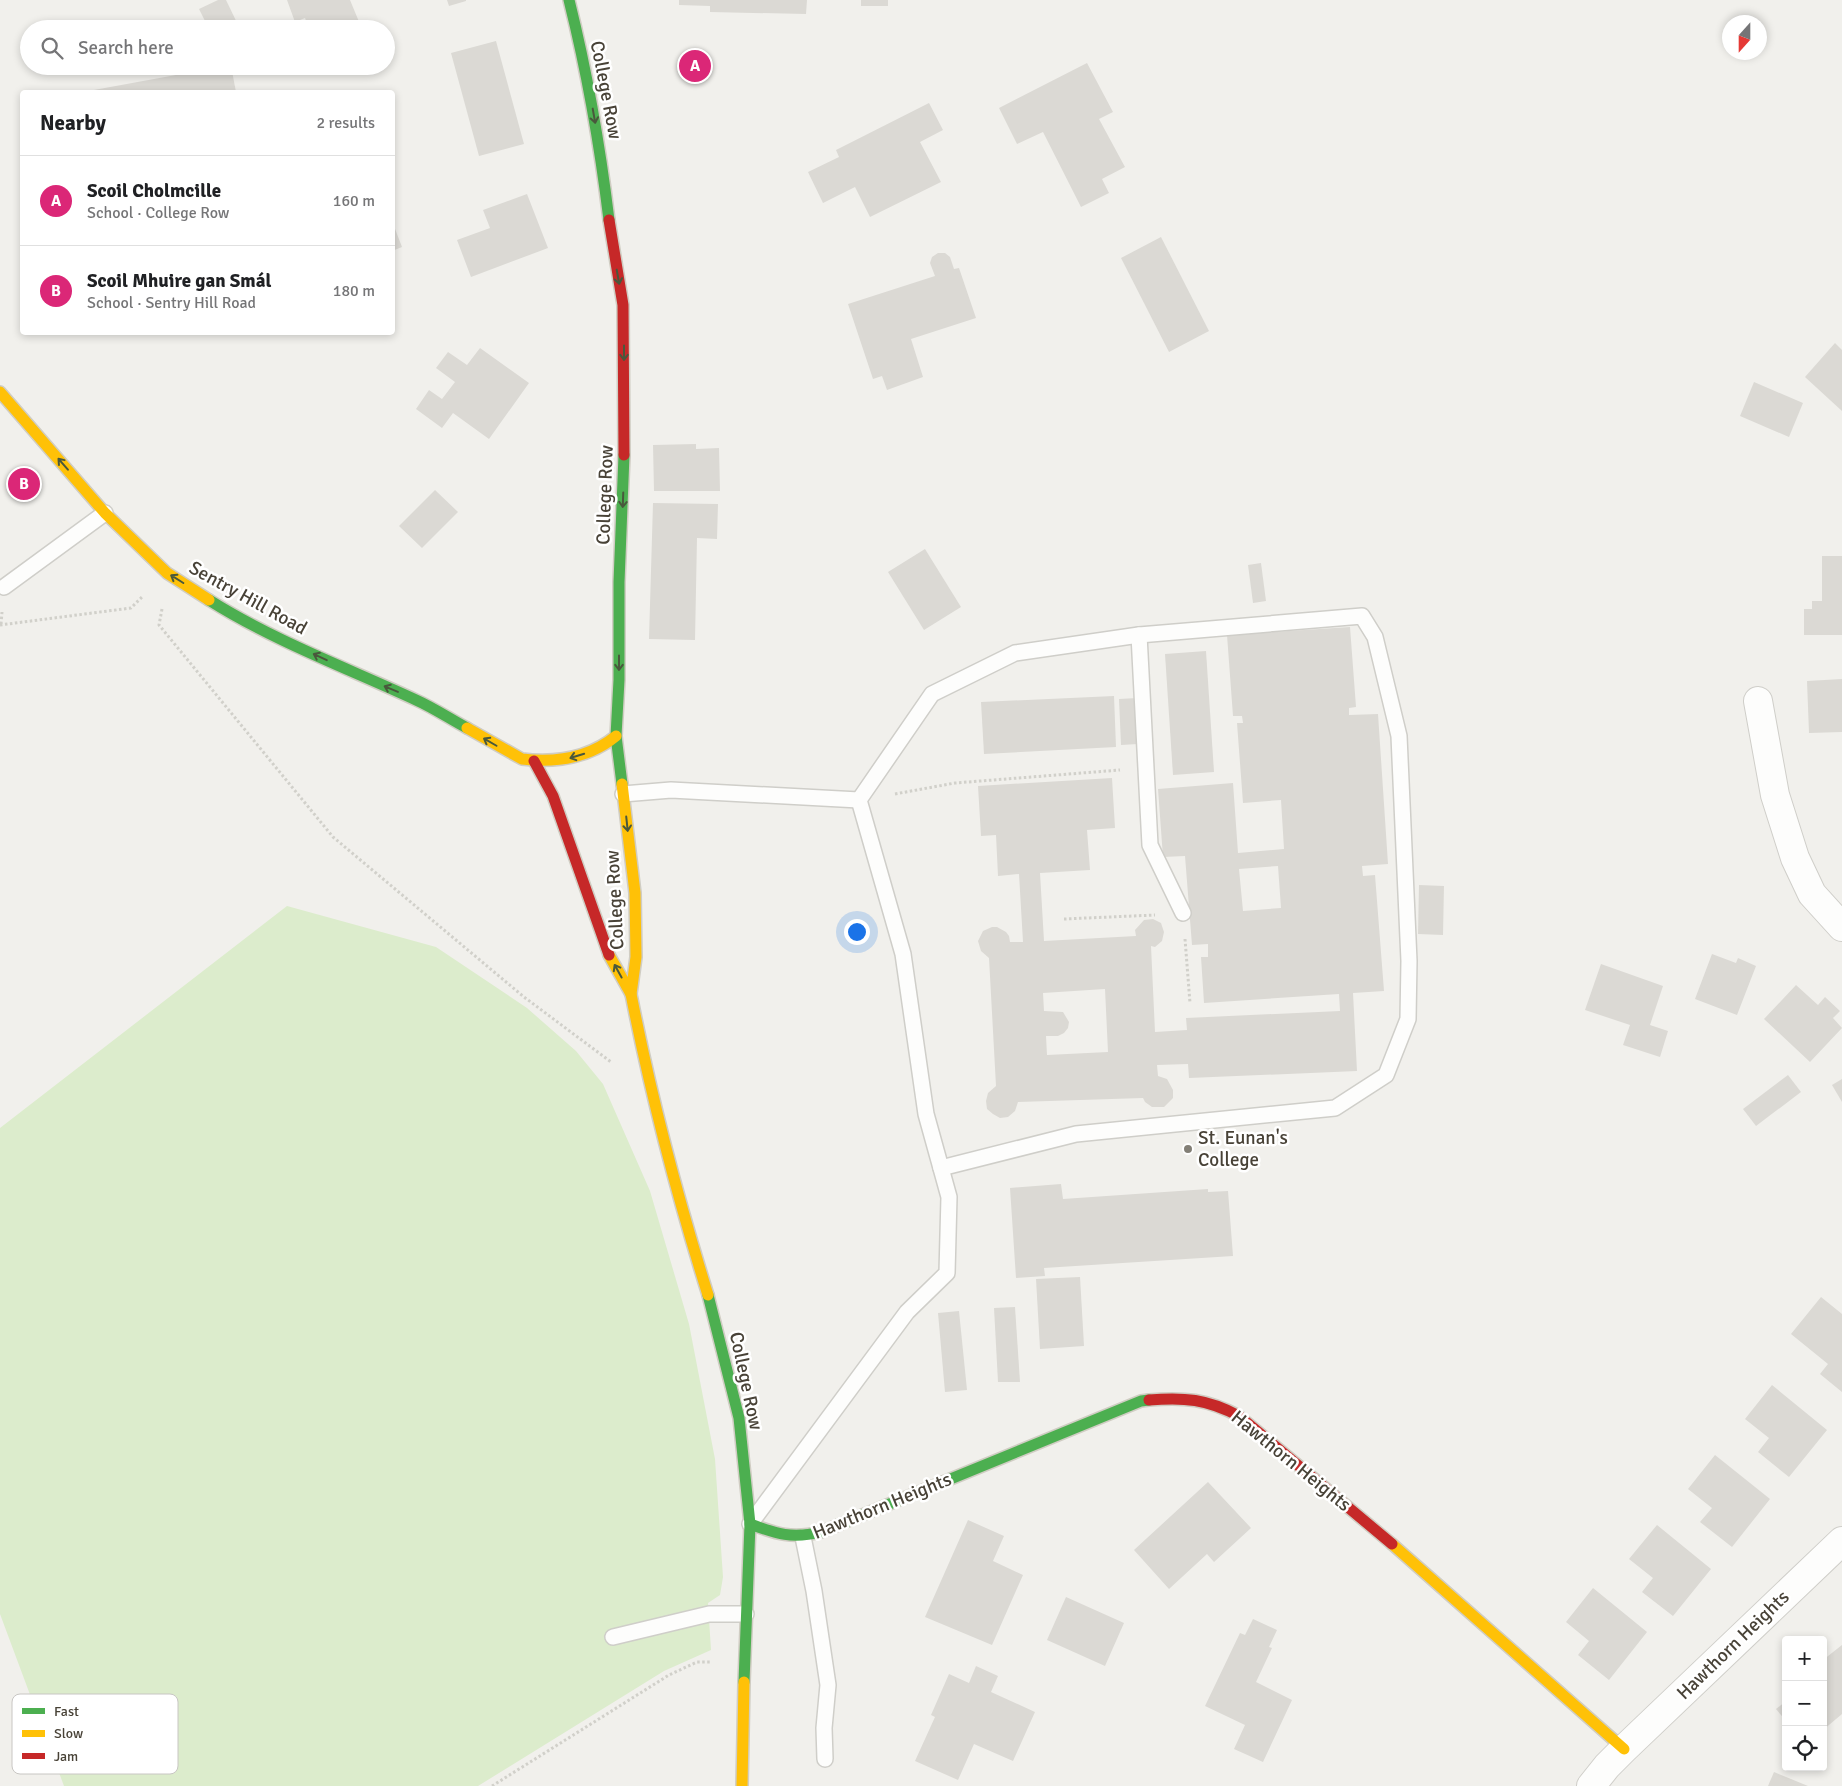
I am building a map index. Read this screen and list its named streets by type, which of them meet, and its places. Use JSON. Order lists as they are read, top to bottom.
{
  "streets": {
    "street": ["College Row", "Sentry Hill Road", "Hawthorn Heights"]
  },
  "crossings": [
    ["College Row", "Sentry Hill Road"],
    ["College Row", "Hawthorn Heights"]
  ],
  "one_way": ["Sentry Hill Road"],
  "places": ["St. Eunan's College"],
  "legend": ["Fast", "Slow", "Jam"],
  "north": "bottom",
  "page": {
    "search": "Search here",
    "pins": ["A", "B"],
    "heading": ["Nearby", "2 results"],
    "list": [
      {
        "mark": "A",
        "name": "Scoil Cholmcille",
        "note": "School · College Row",
        "value": "160 m"
      },
      {
        "mark": "B",
        "name": "Scoil Mhuire gan Smál",
        "note": "School · Sentry Hill Road",
        "value": "180 m"
      }
    ],
    "map_buttons": ["+", "−"]
  }
}
